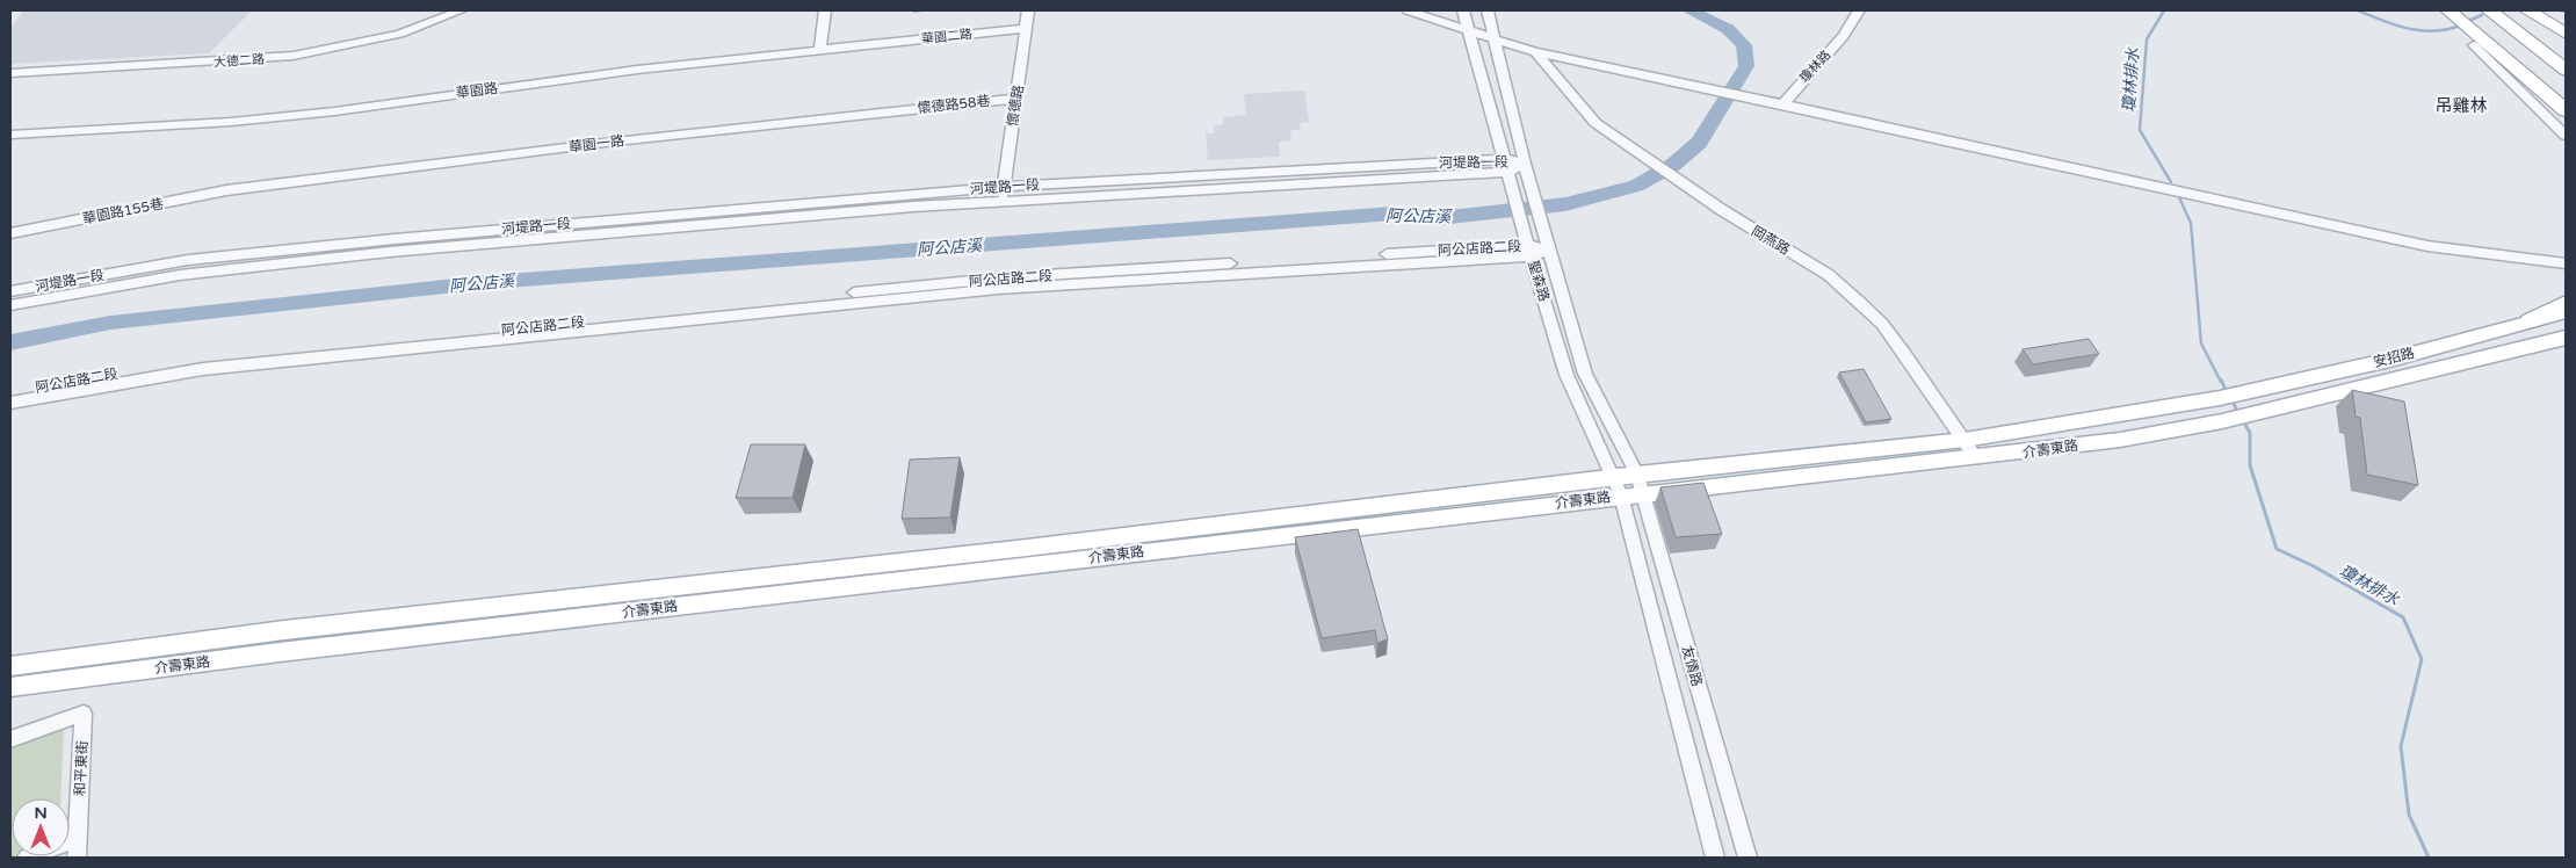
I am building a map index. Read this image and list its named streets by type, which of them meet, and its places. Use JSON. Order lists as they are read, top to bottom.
{
  "streets": {
    "main road": ["安招路", "介壽東路"],
    "street": [
      "華園二路",
      "大德二路",
      "瓊林路",
      "華園路",
      "懷德路58巷",
      "懷德路",
      "華園一路",
      "河堤路一段",
      "華園路155巷",
      "岡燕路",
      "阿公店路二段",
      "聖森路",
      "友情路",
      "和平東街"
    ]
  },
  "crossings": [
    ["華園二路", "華園路"],
    ["華園二路", "懷德路"],
    ["懷德路58巷", "懷德路"],
    ["懷德路58巷", "華園一路"],
    ["懷德路", "河堤路一段"],
    ["華園一路", "華園路155巷"],
    ["河堤路一段", "聖森路"],
    ["岡燕路", "介壽東路"],
    ["阿公店路二段", "聖森路"],
    ["聖森路", "介壽東路"],
    ["聖森路", "友情路"],
    ["安招路", "介壽東路"],
    ["介壽東路", "友情路"]
  ],
  "districts": ["吊雞林"],
  "water": ["瓊林排水", "阿公店溪"],
  "north": "top"
}
